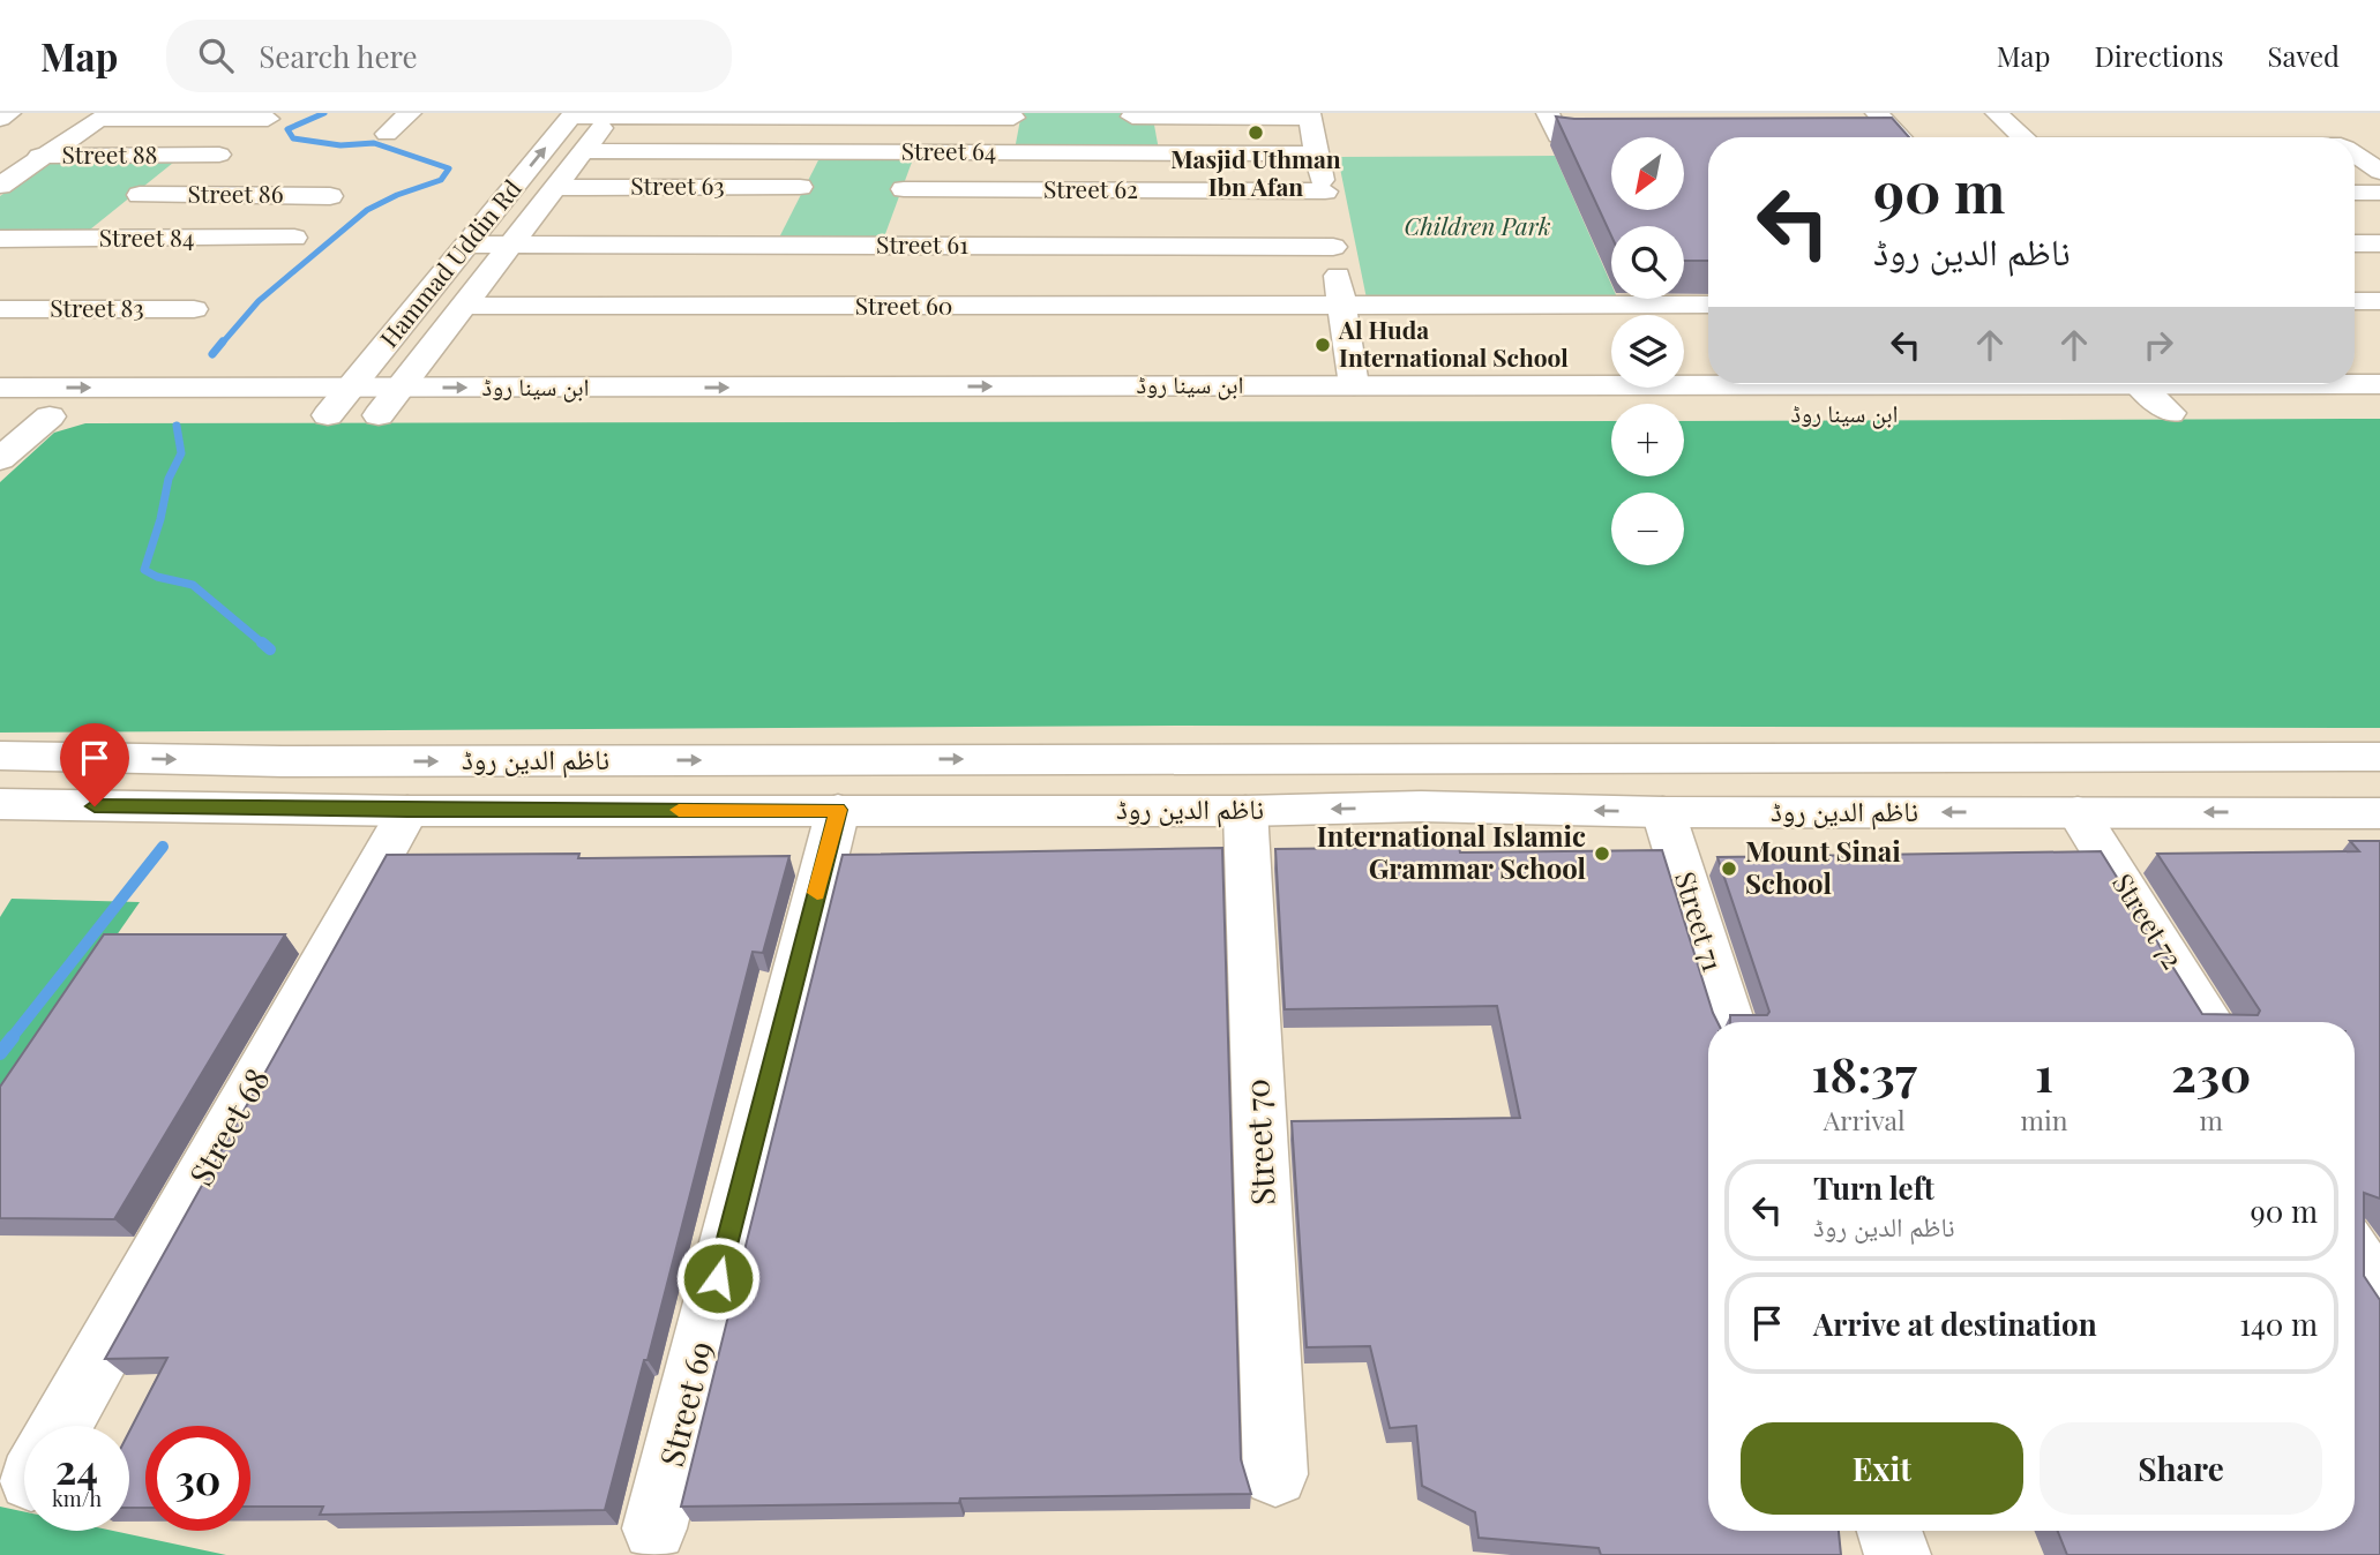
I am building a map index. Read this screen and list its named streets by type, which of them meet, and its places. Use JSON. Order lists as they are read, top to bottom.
{
  "streets": {
    "street": [
      "Street 64",
      "Street 88",
      "Street 63",
      "Street 62",
      "Street 86",
      "Street 84",
      "Street 61",
      "Hammad Uddin Rd",
      "Street 60",
      "Street 83",
      "ابن سینا روڈ",
      "ناظم الدین روڈ",
      "Street 71",
      "Street 72",
      "Street 68",
      "Street 70",
      "Street 69"
    ]
  },
  "crossings": [
    ["Street 64", "Hammad Uddin Rd"],
    ["Street 63", "Hammad Uddin Rd"],
    ["Street 61", "Hammad Uddin Rd"],
    ["Hammad Uddin Rd", "Street 60"],
    ["Hammad Uddin Rd", "ابن سینا روڈ"],
    ["ناظم الدین روڈ", "Street 71"],
    ["ناظم الدین روڈ", "Street 72"],
    ["ناظم الدین روڈ", "Street 68"],
    ["ناظم الدین روڈ", "Street 70"],
    ["ناظم الدین روڈ", "Street 69"]
  ],
  "parks": ["Children Park"],
  "places": [
    "Masjid Uthman Ibn Afan",
    "Al Huda International School",
    "International Islamic Grammar School",
    "Mount Sinai School"
  ],
  "north": "bottom left",
  "page": {
    "header": "Map",
    "search": "Search here",
    "nav": ["Map", "Directions", "Saved"],
    "map_buttons": ["+", "−"],
    "turn": ["90 m", "ناظم الدین روڈ"],
    "eta": [
      "18:37",
      "Arrival",
      "1",
      "min",
      "230",
      "m"
    ],
    "list": [
      {
        "name": "Turn left",
        "note": "ناظم الدین روڈ",
        "value": "90 m"
      },
      {
        "name": "Arrive at destination",
        "value": "140 m"
      }
    ],
    "buttons": ["Exit", "Share"],
    "speed": "24 km/h",
    "limit": "30"
  }
}
